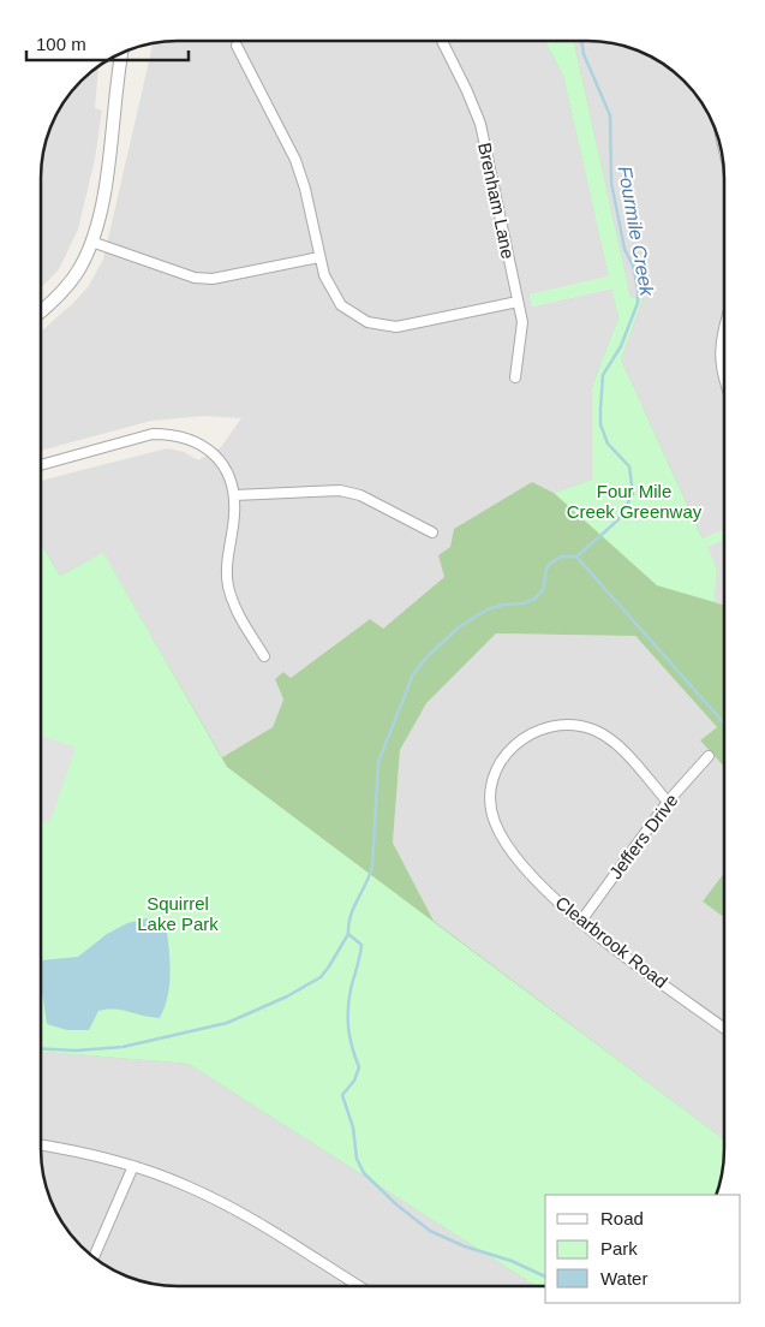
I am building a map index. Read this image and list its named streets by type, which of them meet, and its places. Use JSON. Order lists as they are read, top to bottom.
{
  "streets": {
    "street": ["Brenham Lane", "Jeffers Drive", "Clearbrook Road"]
  },
  "crossings": [
    ["Jeffers Drive", "Clearbrook Road"]
  ],
  "water": ["Fourmile Creek"],
  "parks": ["Four Mile Creek Greenway", "Squirrel Lake Park"],
  "legend": ["Road", "Park", "Water"],
  "scale_bar": "100 m"
}
